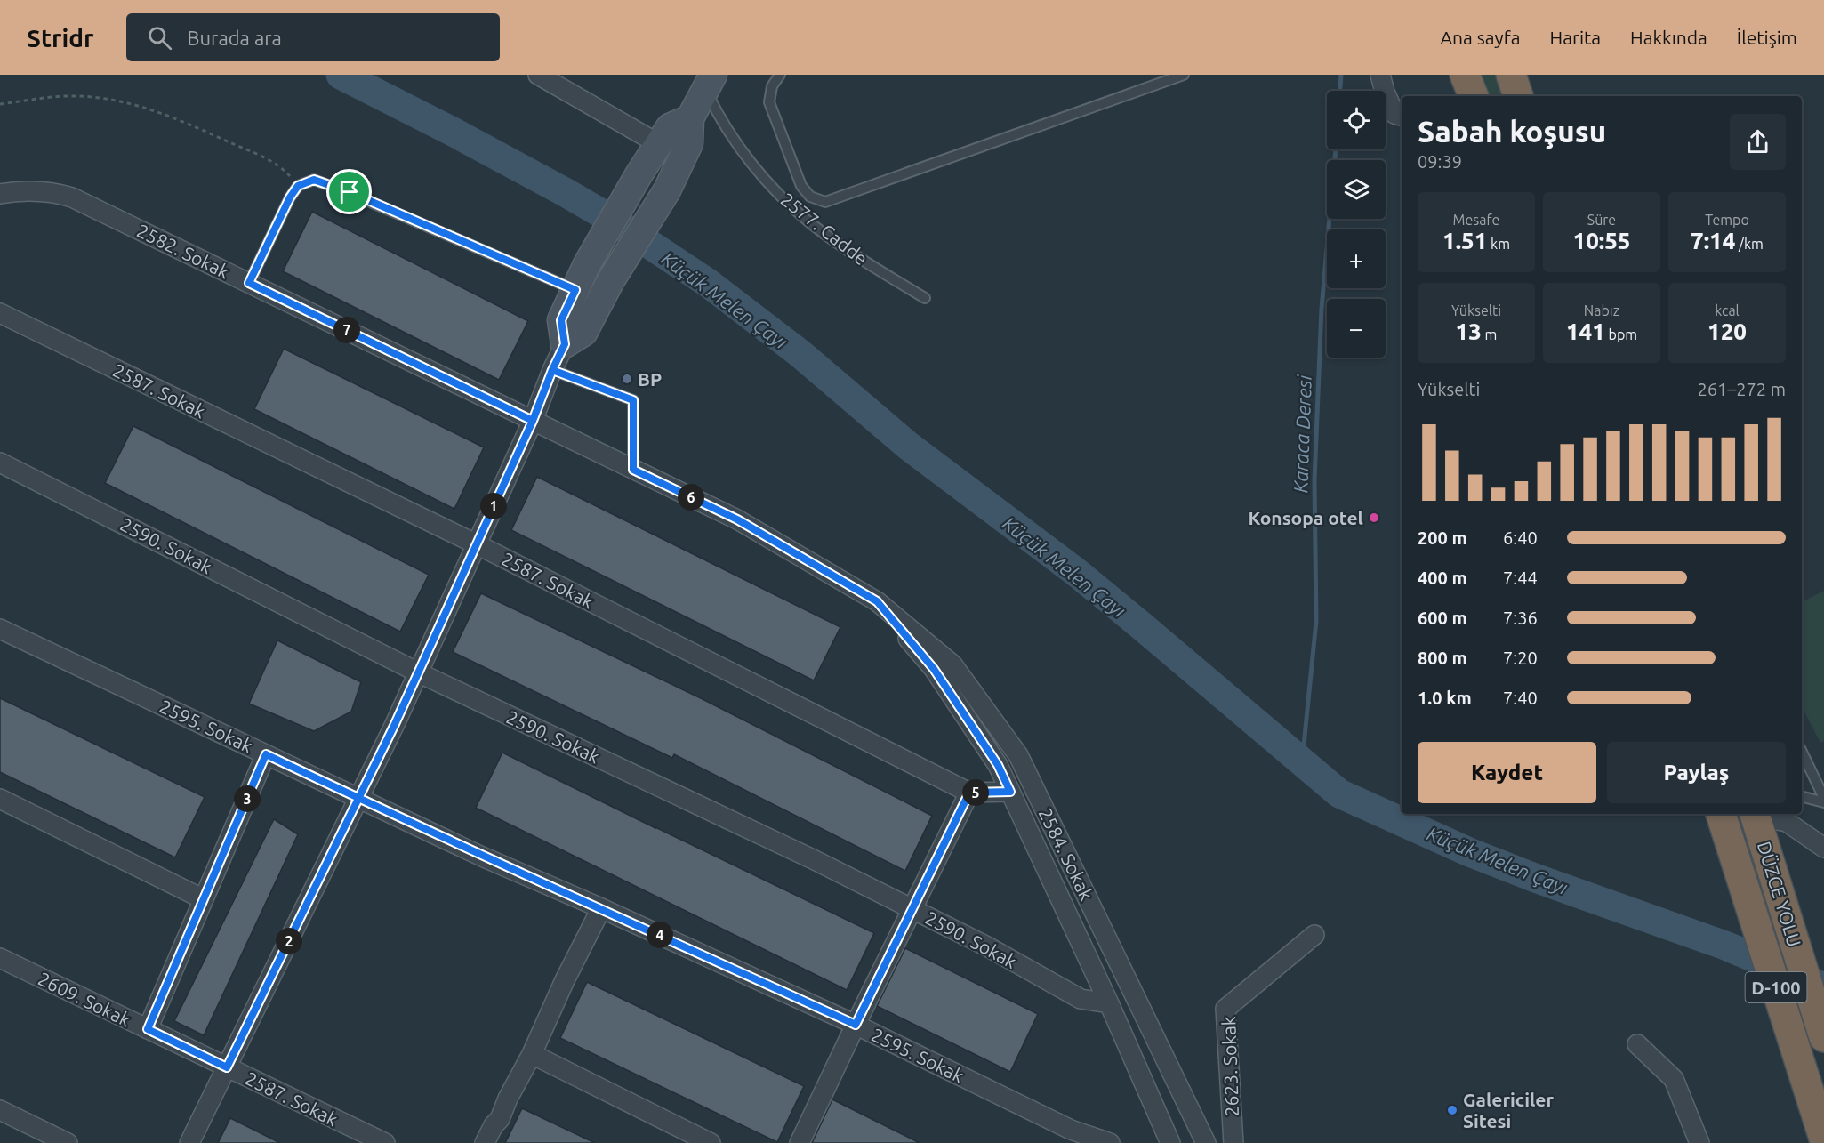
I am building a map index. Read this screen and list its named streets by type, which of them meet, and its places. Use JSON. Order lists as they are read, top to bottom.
{
  "streets": {
    "highway": ["DÜZCE YOLU", "D-100"],
    "street": [
      "2577. Cadde",
      "2582. Sokak",
      "2587. Sokak",
      "2590. Sokak",
      "2595. Sokak",
      "2584. Sokak",
      "2609. Sokak",
      "2623. Sokak"
    ]
  },
  "crossings": [
    ["2582. Sokak", "2584. Sokak"],
    ["2587. Sokak", "2584. Sokak"],
    ["2587. Sokak", "2609. Sokak"],
    ["2590. Sokak", "2584. Sokak"]
  ],
  "water": ["Küçük Melen Çayı", "Karaca Deresi"],
  "places": ["BP", "Konsopa otel", "Galericiler Sitesi"],
  "page": {
    "header": "Stridr",
    "search": "Burada ara",
    "nav": [
      "Ana sayfa",
      "Harita",
      "Hakkında",
      "İletişim"
    ],
    "map_buttons": ["+", "−"],
    "heading": ["Sabah koşusu", "09:39"],
    "stats": [
      ["Mesafe", "1.51 km"],
      ["Süre", "10:55"],
      ["Tempo", "7:14 /km"],
      ["Yükselti", "13 m"],
      ["Nabız", "141 bpm"],
      ["kcal", "120"]
    ],
    "pins": [
      "7",
      "6",
      "1",
      "5",
      "3",
      "4",
      "2"
    ],
    "chart": ["Yükselti", "261–272 m"],
    "list": [
      {
        "name": "200 m",
        "note": "6:40"
      },
      {
        "name": "400 m",
        "note": "7:44"
      },
      {
        "name": "600 m",
        "note": "7:36"
      },
      {
        "name": "800 m",
        "note": "7:20"
      },
      {
        "name": "1.0 km",
        "note": "7:40"
      }
    ],
    "buttons": ["Kaydet", "Paylaş"]
  }
}
